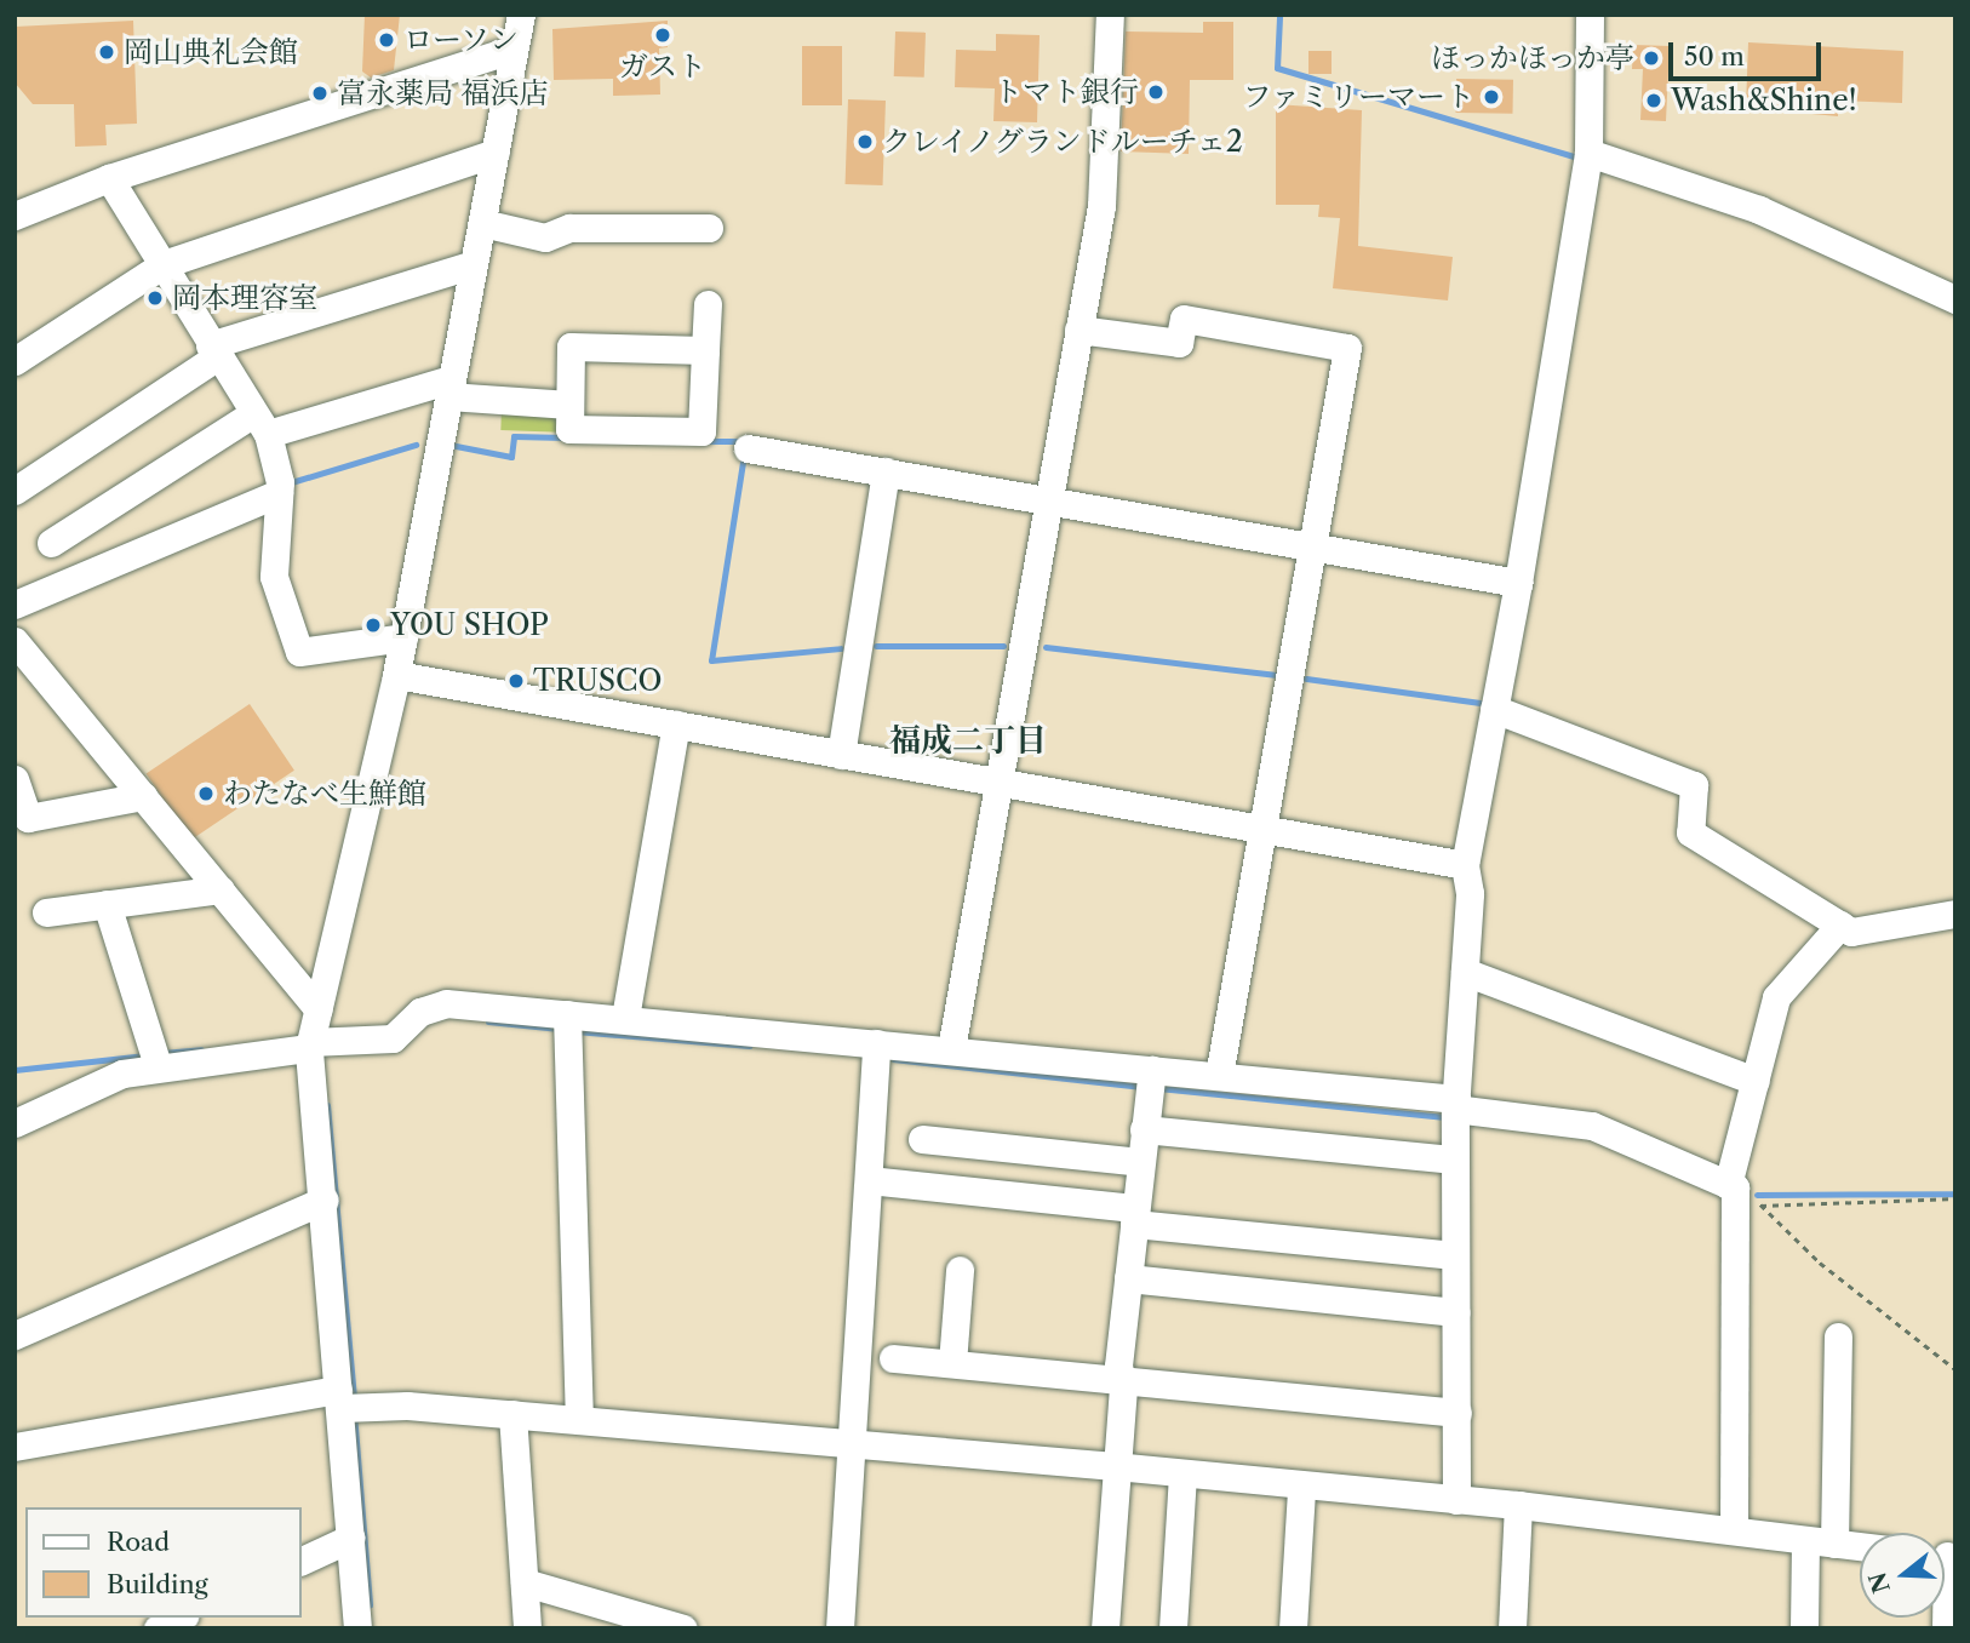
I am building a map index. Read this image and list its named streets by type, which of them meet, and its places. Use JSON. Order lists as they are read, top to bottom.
{
  "districts": ["福成二丁目"],
  "places": [
    "ガスト",
    "ローソン",
    "岡山典礼会館",
    "ほっかほっか亭",
    "トマト銀行",
    "富永薬局 福浜店",
    "ファミリーマート",
    "Wash&Shine!",
    "クレイノグランドルーチェ2",
    "岡本理容室",
    "YOU SHOP",
    "TRUSCO",
    "わたなべ生鮮館"
  ],
  "legend": ["Road", "Building"],
  "scale_bar": "50 m",
  "north": "left"
}
